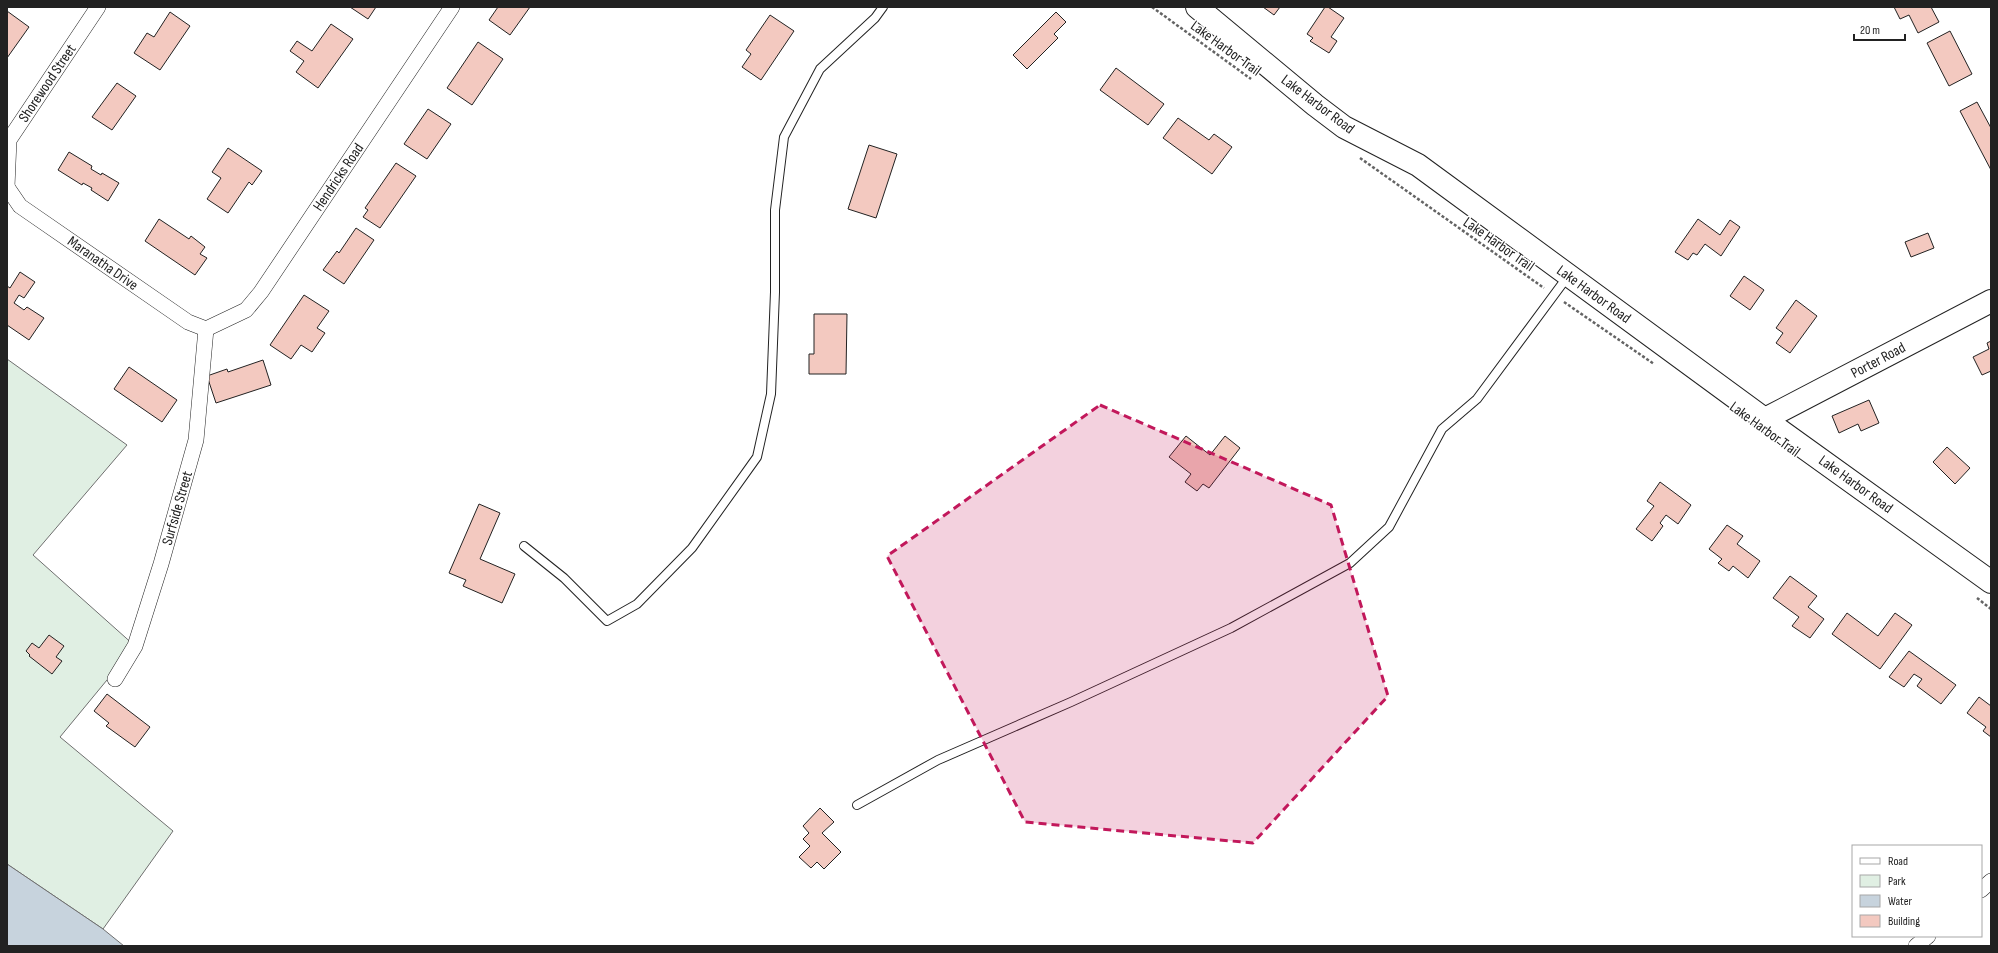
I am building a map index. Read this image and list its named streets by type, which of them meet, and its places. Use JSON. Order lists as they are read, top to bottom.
{
  "streets": {
    "street": [
      "Shorewood Street",
      "Lake Harbor Road",
      "Hendricks Road",
      "Maranatha Drive",
      "Porter Road",
      "Surfside Street"
    ],
    "path": ["Lake Harbor Trail"]
  },
  "crossings": [
    ["Shorewood Street", "Maranatha Drive"],
    ["Lake Harbor Road", "Porter Road"],
    ["Hendricks Road", "Maranatha Drive"],
    ["Hendricks Road", "Surfside Street"],
    ["Maranatha Drive", "Surfside Street"]
  ],
  "legend": [
    "Road",
    "Park",
    "Water",
    "Building"
  ],
  "scale_bar": "20 m"
}
